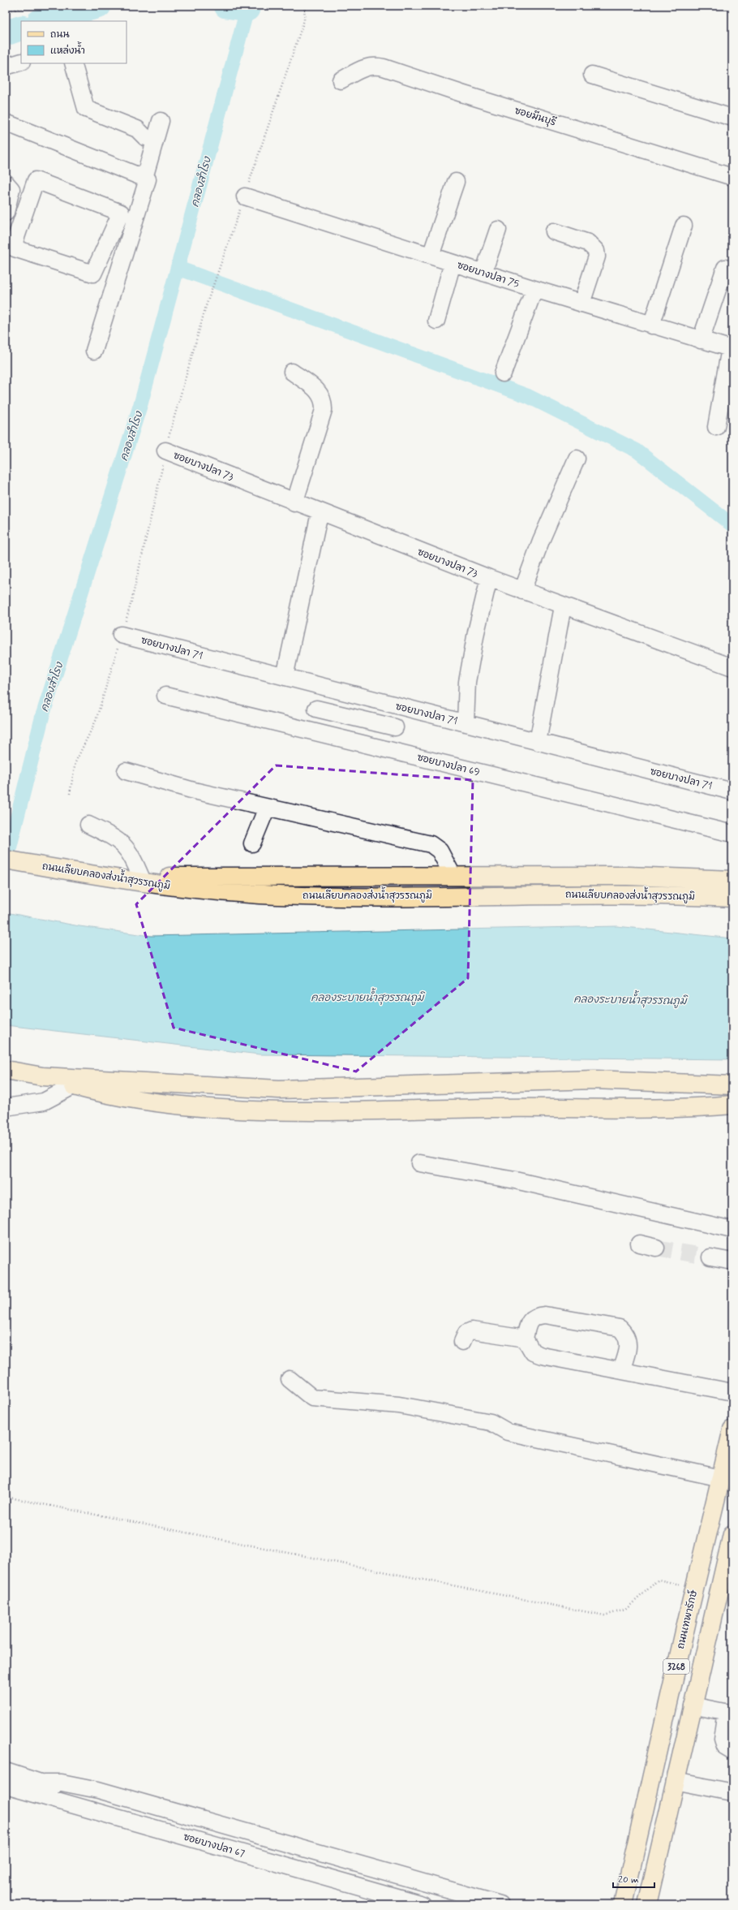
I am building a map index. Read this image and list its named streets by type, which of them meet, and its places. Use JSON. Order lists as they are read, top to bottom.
{
  "streets": {
    "main road": ["ถนนเลียบคลองส่งน้ำสุวรรณภูมิ", "ถนนเทพารักษ์", "3268"],
    "street": [
      "ซอยมีนบุรี",
      "ซอยบางปลา 75",
      "ซอยบางปลา 73",
      "ซอยบางปลา 71",
      "ซอยบางปลา 69",
      "ซอยบางปลา 67"
    ]
  },
  "water": ["คลองสำโรง", "คลองระบายน้ำสุวรรณภูมิ"],
  "legend": ["ถนน", "แหล่งน้ำ"],
  "scale_bar": "20 m"
}
